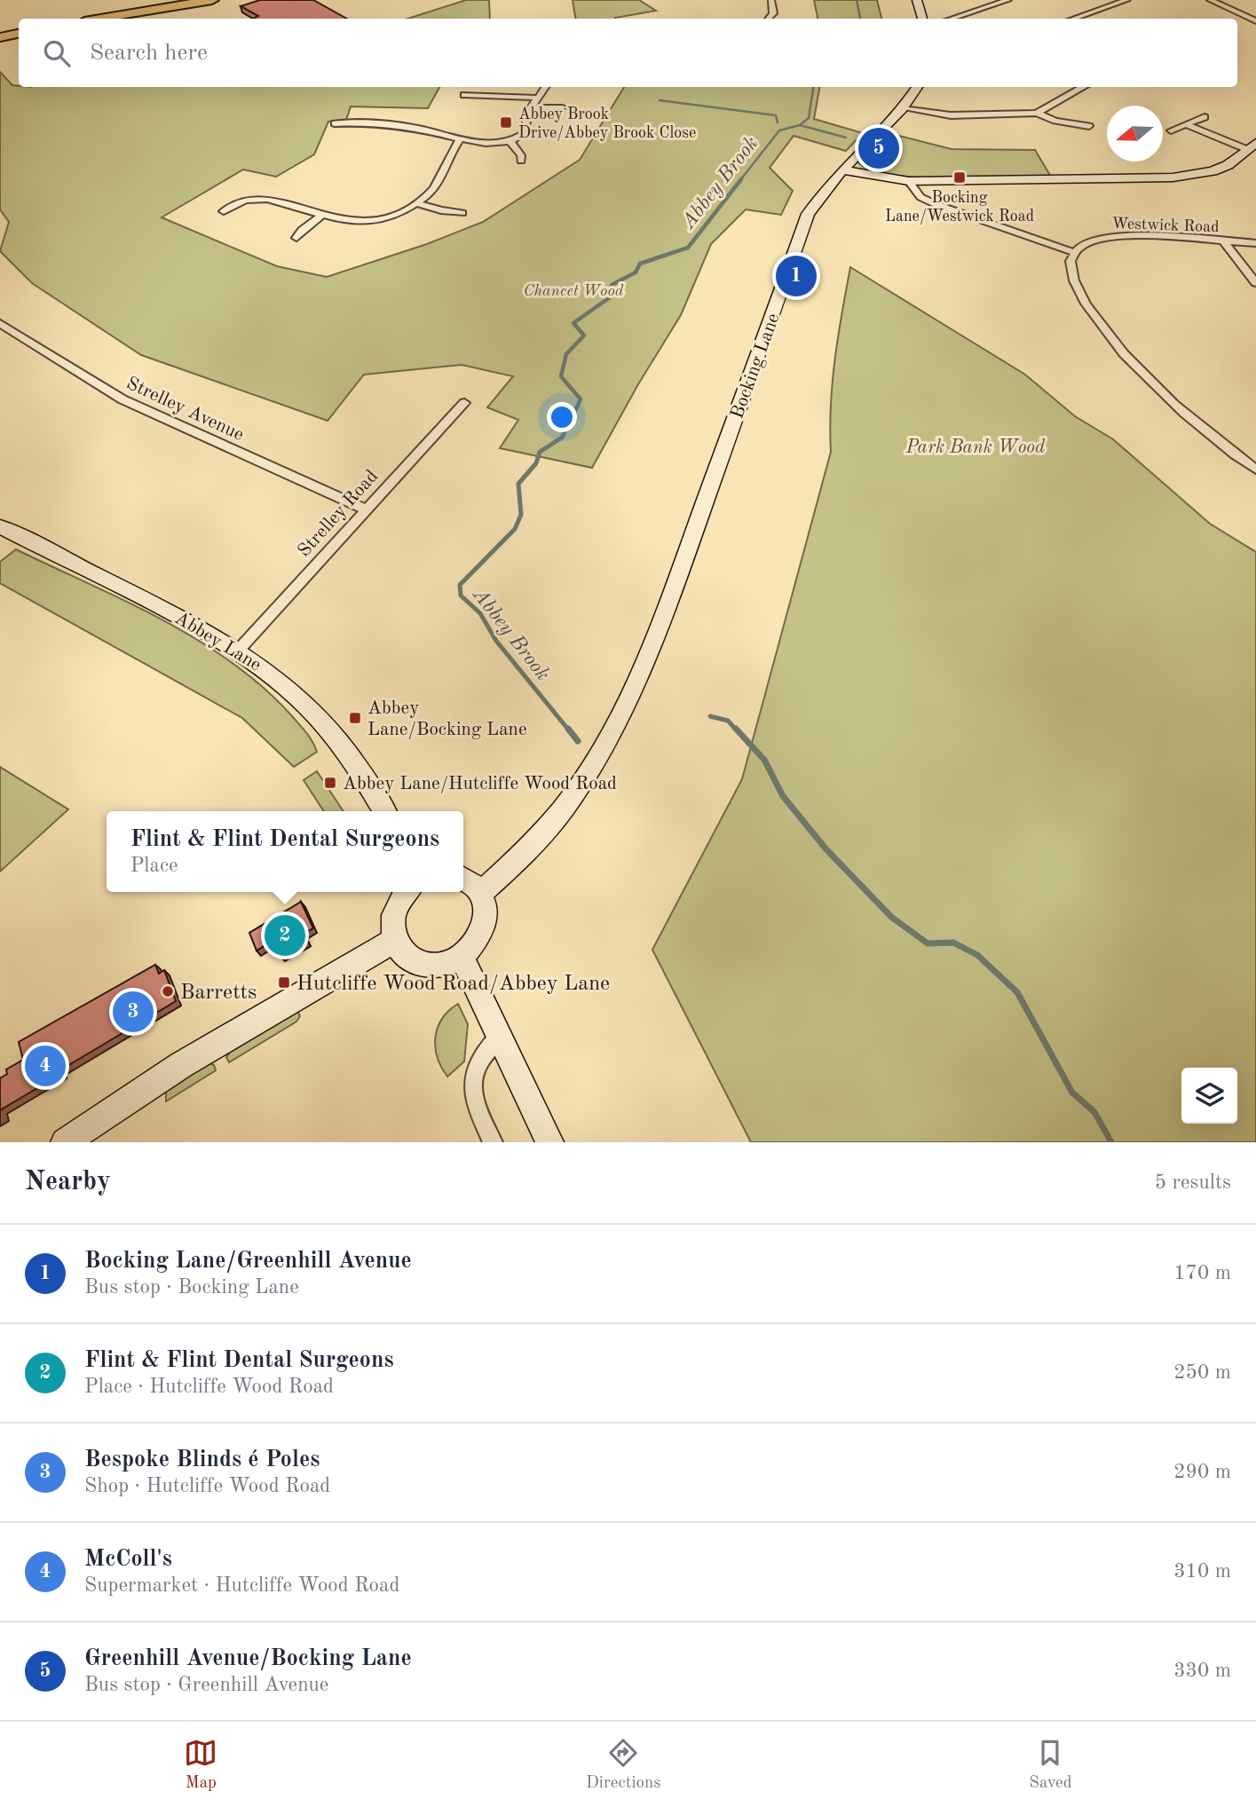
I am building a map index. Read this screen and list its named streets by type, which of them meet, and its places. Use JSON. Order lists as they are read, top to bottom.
{
  "streets": {
    "street": [
      "Westwick Road",
      "Bocking Lane",
      "Strelley Avenue",
      "Strelley Road",
      "Abbey Lane"
    ]
  },
  "crossings": [
    ["Strelley Avenue", "Strelley Road"],
    ["Strelley Road", "Abbey Lane"]
  ],
  "water": ["Abbey Brook"],
  "parks": ["Chancet Wood", "Park Bank Wood"],
  "places": {
    "transit": [
      "Abbey Brook Drive/Abbey Brook Close",
      "Bocking Lane/Westwick Road",
      "Abbey Lane/Bocking Lane",
      "Abbey Lane/Hutcliffe Wood Road",
      "Hutcliffe Wood Road/Abbey Lane"
    ],
    "other": ["Barretts"]
  },
  "north": "left",
  "page": {
    "search": "Search here",
    "pins": [
      "5",
      "1",
      "2",
      "3",
      "4"
    ],
    "popup": ["Flint & Flint Dental Surgeons", "Place"],
    "heading": ["Nearby", "5 results"],
    "list": [
      {
        "mark": "1",
        "name": "Bocking Lane/Greenhill Avenue",
        "note": "Bus stop · Bocking Lane",
        "value": "170 m"
      },
      {
        "mark": "2",
        "name": "Flint & Flint Dental Surgeons",
        "note": "Place · Hutcliffe Wood Road",
        "value": "250 m"
      },
      {
        "mark": "3",
        "name": "Bespoke Blinds é Poles",
        "note": "Shop · Hutcliffe Wood Road",
        "value": "290 m"
      },
      {
        "mark": "4",
        "name": "McColl's",
        "note": "Supermarket · Hutcliffe Wood Road",
        "value": "310 m"
      },
      {
        "mark": "5",
        "name": "Greenhill Avenue/Bocking Lane",
        "note": "Bus stop · Greenhill Avenue",
        "value": "330 m"
      }
    ],
    "nav": ["Map", "Directions", "Saved"]
  }
}
